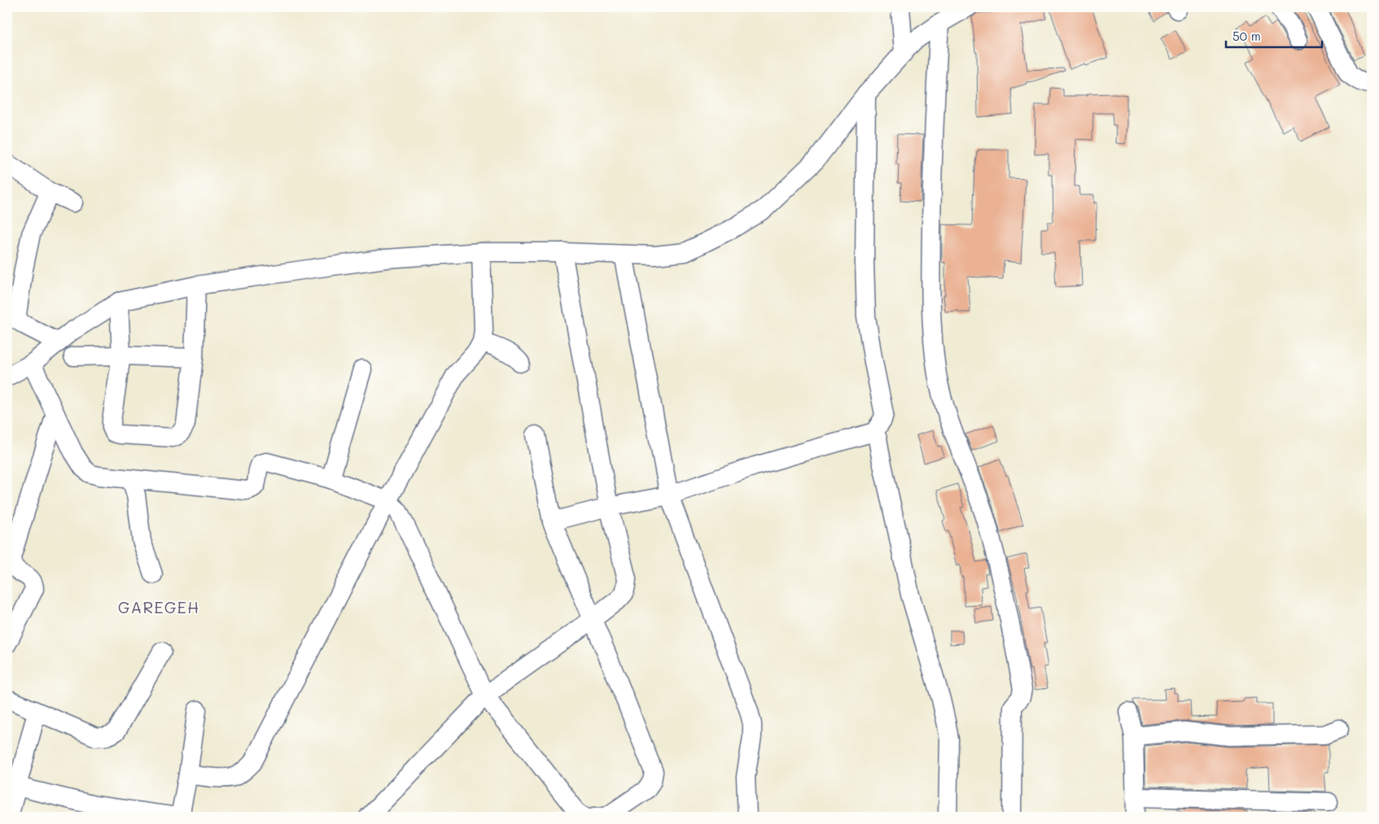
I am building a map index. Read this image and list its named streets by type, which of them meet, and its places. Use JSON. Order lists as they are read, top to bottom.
{
  "districts": ["GAREGEH"],
  "scale_bar": "50 m"
}
